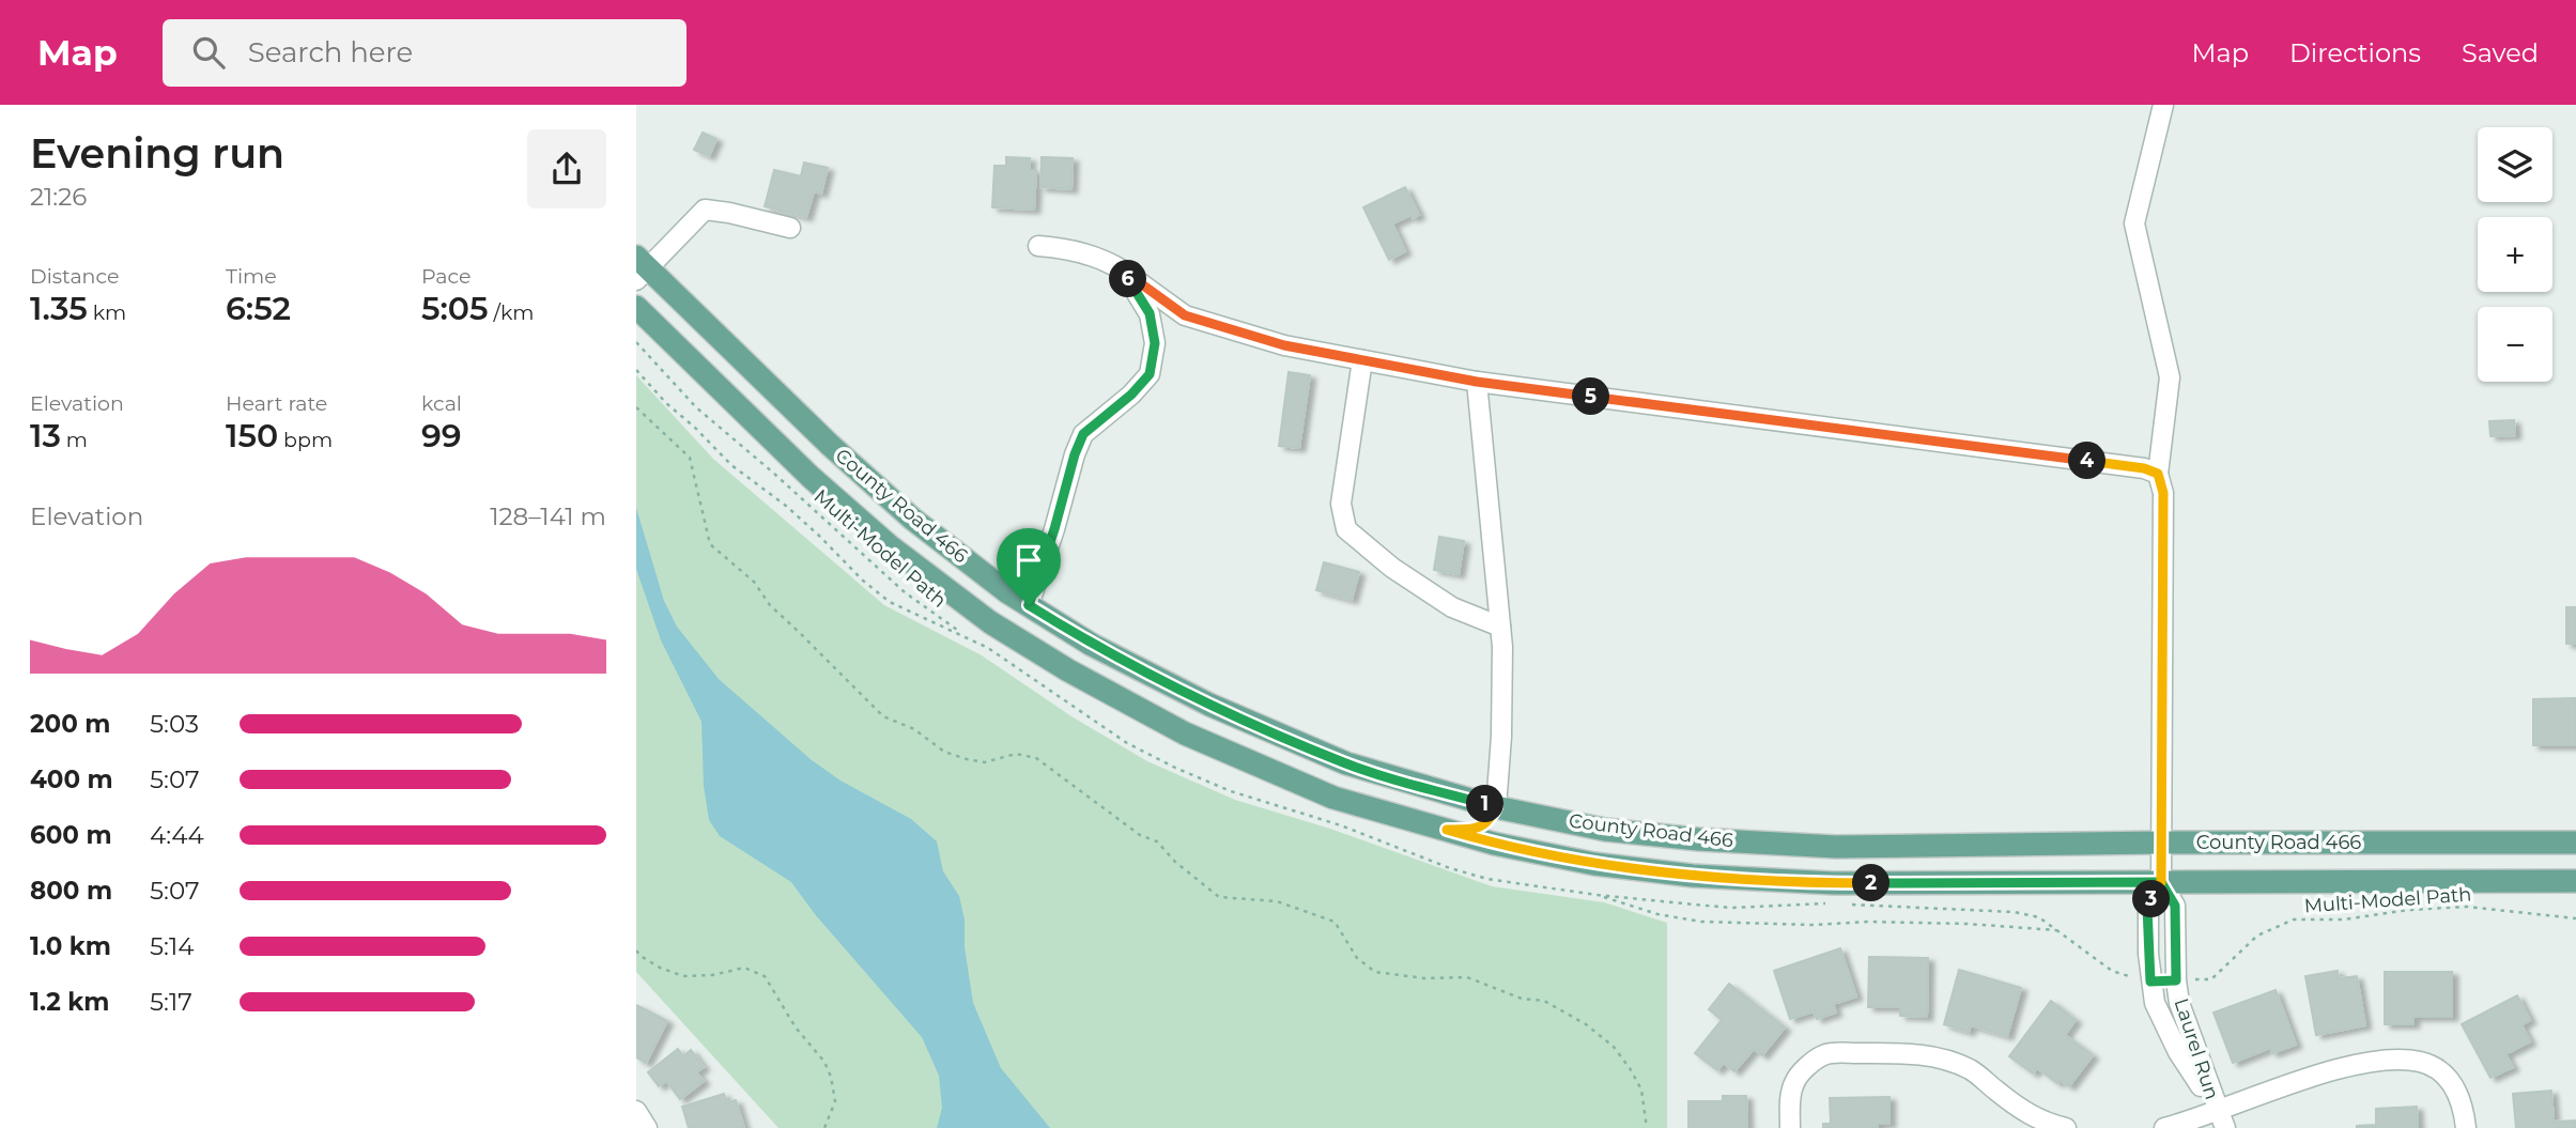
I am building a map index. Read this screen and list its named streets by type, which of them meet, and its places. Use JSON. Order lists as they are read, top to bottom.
{
  "streets": {
    "main road": ["County Road 466"],
    "street": ["Laurel Run"],
    "path": ["Multi-Model Path"]
  },
  "crossings": [
    ["County Road 466", "Laurel Run"],
    ["Multi-Model Path", "Laurel Run"]
  ],
  "page": {
    "header": "Map",
    "search": "Search here",
    "nav": ["Map", "Directions", "Saved"],
    "heading": ["Evening run", "21:26"],
    "map_buttons": ["+", "−"],
    "stats": [
      ["Distance", "1.35 km"],
      ["Time", "6:52"],
      ["Pace", "5:05 /km"],
      ["Elevation", "13 m"],
      ["Heart rate", "150 bpm"],
      ["kcal", "99"]
    ],
    "pins": [
      "6",
      "5",
      "4",
      "1",
      "2",
      "3"
    ],
    "chart": ["Elevation", "128–141 m"],
    "list": [
      {
        "name": "200 m",
        "note": "5:03"
      },
      {
        "name": "400 m",
        "note": "5:07"
      },
      {
        "name": "600 m",
        "note": "4:44"
      },
      {
        "name": "800 m",
        "note": "5:07"
      },
      {
        "name": "1.0 km",
        "note": "5:14"
      },
      {
        "name": "1.2 km",
        "note": "5:17"
      }
    ]
  }
}
